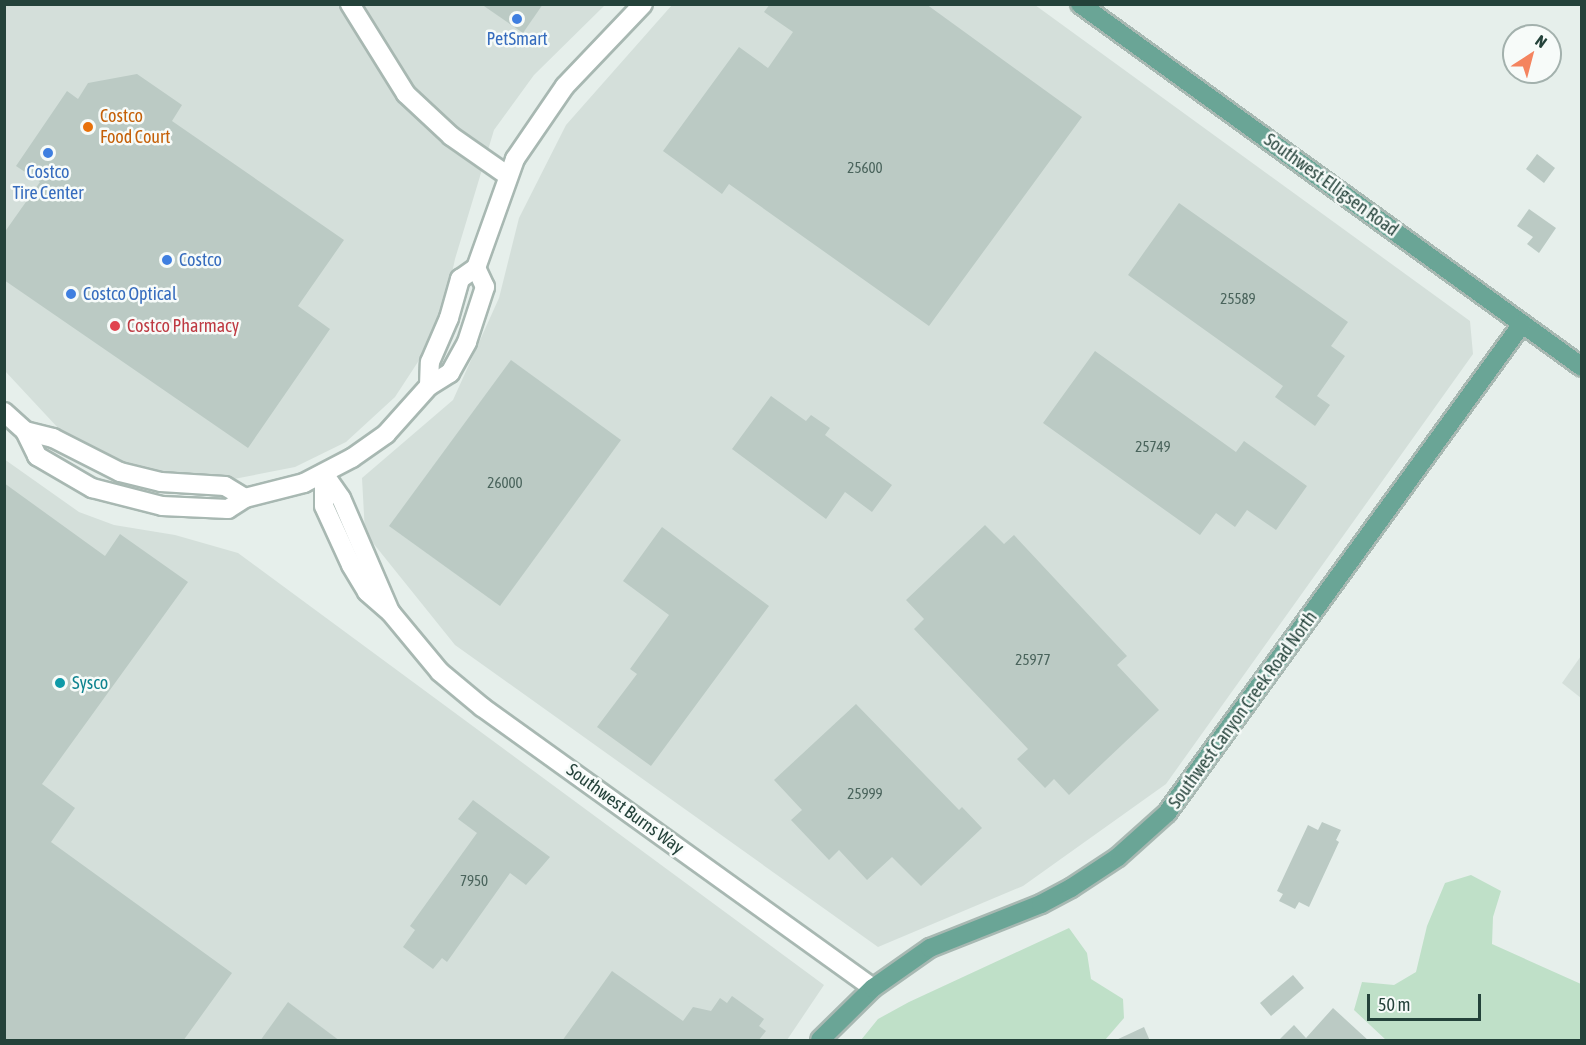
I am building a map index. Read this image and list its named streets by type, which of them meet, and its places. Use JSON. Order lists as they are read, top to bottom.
{
  "streets": {
    "main road": ["Southwest Elligsen Road", "Southwest Canyon Creek Road North"],
    "street": ["Southwest Burns Way"]
  },
  "crossings": [
    ["Southwest Elligsen Road", "Southwest Canyon Creek Road North"],
    ["Southwest Canyon Creek Road North", "Southwest Burns Way"]
  ],
  "places": [
    "PetSmart",
    "Costco Food Court",
    "Costco Tire Center",
    "Costco",
    "Costco Optical",
    "Costco Pharmacy",
    "Sysco"
  ],
  "house_numbers": [
    "25600",
    "25589",
    "25749",
    "26000",
    "25977",
    "25999",
    "7950"
  ],
  "scale_bar": "50 m",
  "north": "top right"
}
